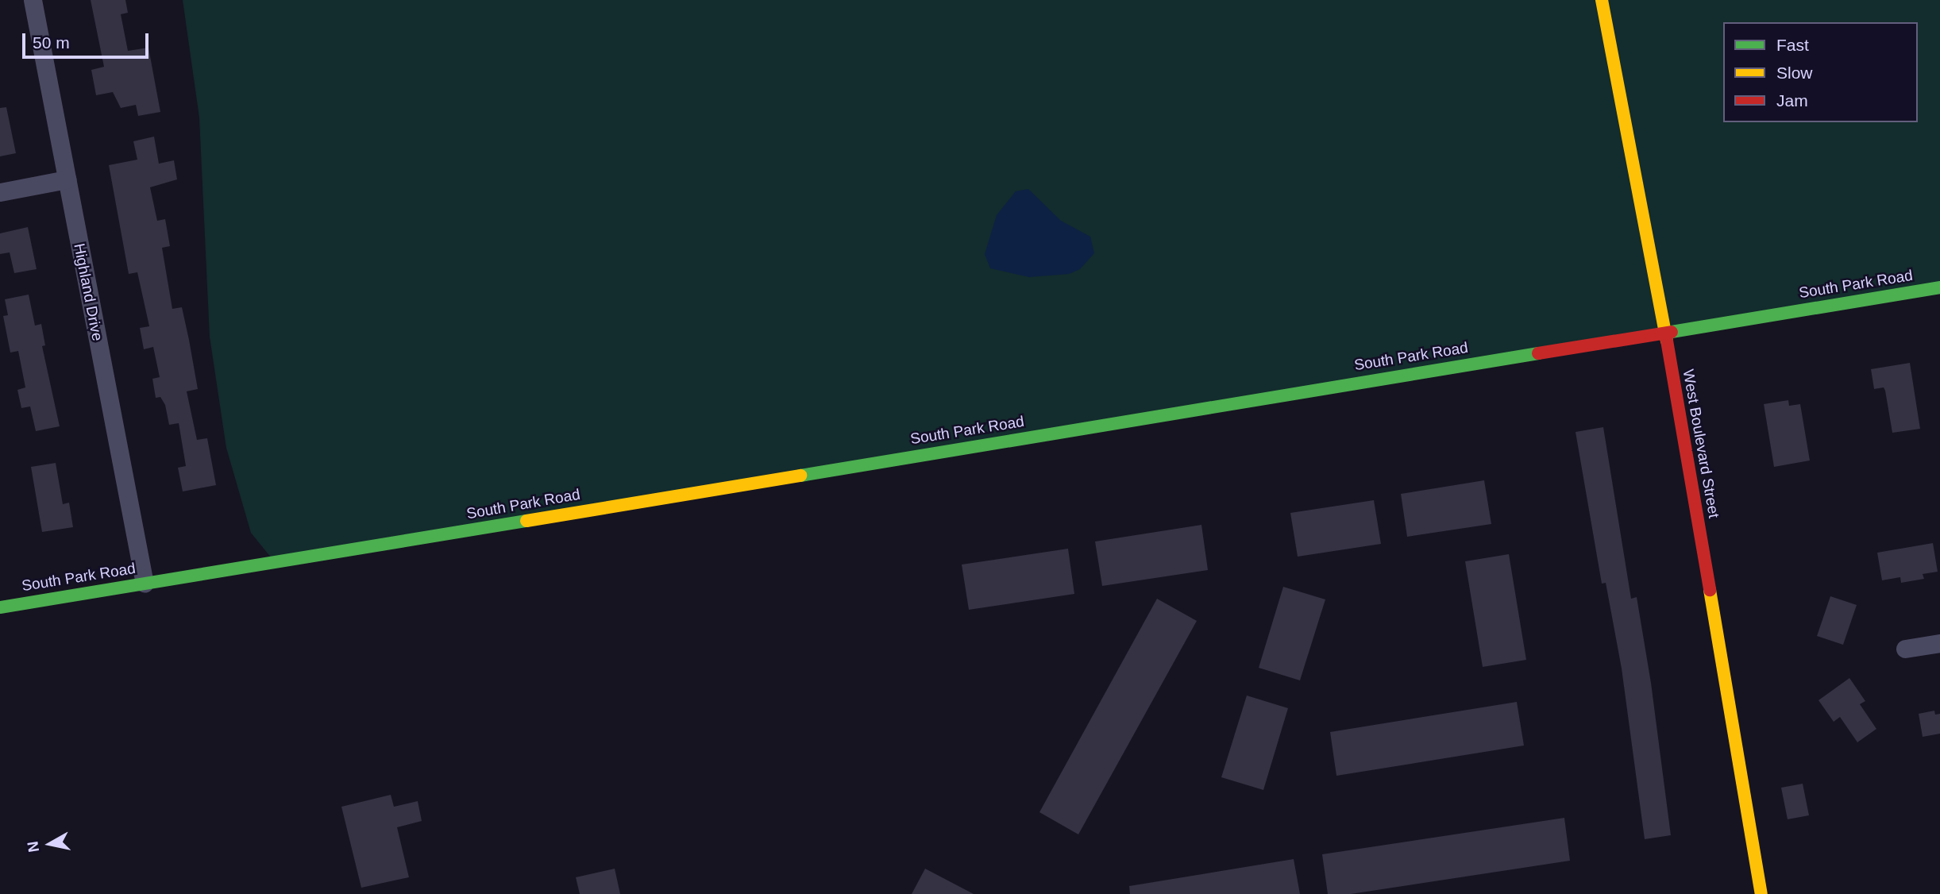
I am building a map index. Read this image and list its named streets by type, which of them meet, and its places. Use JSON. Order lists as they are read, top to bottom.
{
  "streets": {
    "street": ["South Park Road", "Highland Drive", "West Boulevard Street"]
  },
  "crossings": [
    ["South Park Road", "Highland Drive"],
    ["South Park Road", "West Boulevard Street"]
  ],
  "legend": ["Fast", "Slow", "Jam"],
  "scale_bar": "50 m",
  "north": "left"
}
